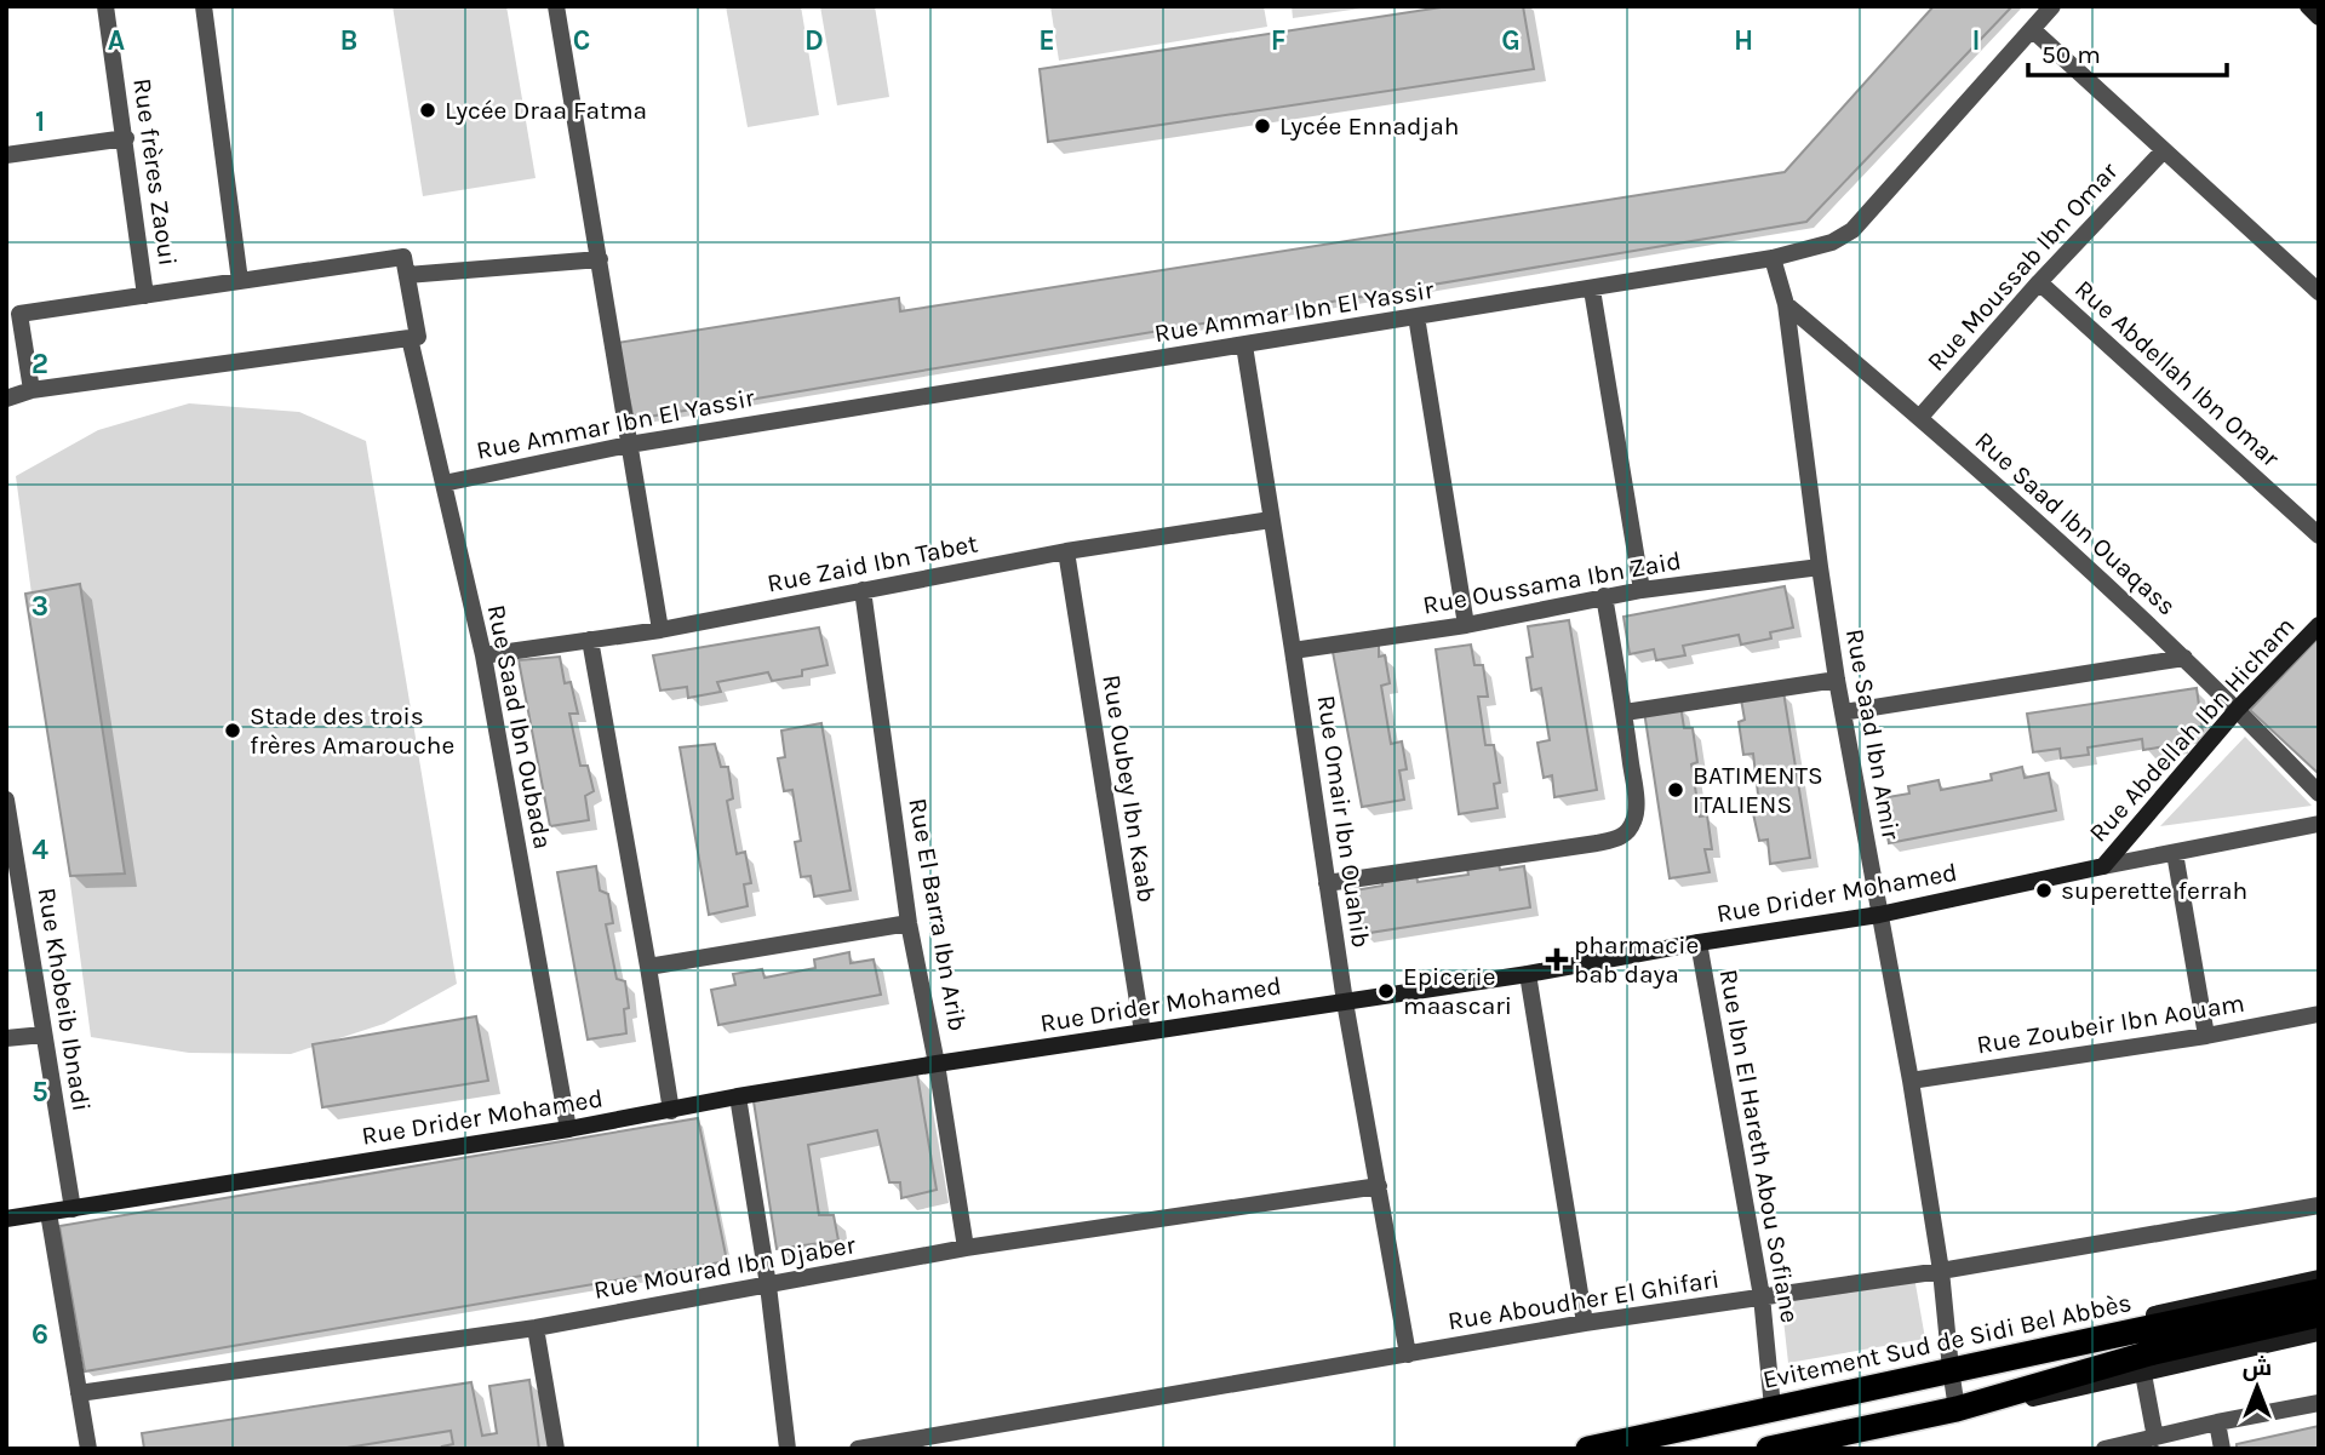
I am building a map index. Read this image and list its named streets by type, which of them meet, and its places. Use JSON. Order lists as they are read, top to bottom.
{
  "streets": {
    "highway": ["Evitement Sud de Sidi Bel Abbès"],
    "street": [
      "Rue frères Zaoui",
      "Rue Moussab Ibn Omar",
      "Rue Ammar Ibn El Yassir",
      "Rue Abdellah Ibn Omar",
      "Rue Saad Ibn Ouaqass",
      "Rue Zaid Ibn Tabet",
      "Rue Oussama Ibn Zaid",
      "Rue Saad Ibn Oubada",
      "Rue Abdellah Ibn Hicham",
      "Rue Saad Ibn Amir",
      "Rue Oubey Ibn Kaab",
      "Rue Omair Ibn Ouahib",
      "Rue Drider Mohamed",
      "Rue El Barra Ibn Arib",
      "Rue Khobeib Ibnadi",
      "Rue Zoubeir Ibn Aouam",
      "Rue Ibn El Hareth Abou Sofiane",
      "Rue Mourad Ibn Djaber",
      "Rue Aboudher El Ghifari"
    ]
  },
  "crossings": [
    ["Rue Moussab Ibn Omar", "Rue Abdellah Ibn Omar"],
    ["Rue Moussab Ibn Omar", "Rue Saad Ibn Ouaqass"],
    ["Rue Ammar Ibn El Yassir", "Rue Saad Ibn Oubada"],
    ["Rue Ammar Ibn El Yassir", "Rue Saad Ibn Amir"],
    ["Rue Ammar Ibn El Yassir", "Rue Omair Ibn Ouahib"],
    ["Rue Saad Ibn Ouaqass", "Rue Abdellah Ibn Hicham"],
    ["Rue Saad Ibn Ouaqass", "Rue Saad Ibn Amir"],
    ["Rue Zaid Ibn Tabet", "Rue Saad Ibn Oubada"],
    ["Rue Zaid Ibn Tabet", "Rue Oubey Ibn Kaab"],
    ["Rue Zaid Ibn Tabet", "Rue Omair Ibn Ouahib"],
    ["Rue Zaid Ibn Tabet", "Rue El Barra Ibn Arib"],
    ["Rue Oussama Ibn Zaid", "Rue Saad Ibn Amir"],
    ["Rue Oussama Ibn Zaid", "Rue Omair Ibn Ouahib"],
    ["Rue Saad Ibn Oubada", "Rue Drider Mohamed"],
    ["Rue Abdellah Ibn Hicham", "Rue Drider Mohamed"],
    ["Rue Saad Ibn Amir", "Rue Drider Mohamed"],
    ["Rue Saad Ibn Amir", "Rue Zoubeir Ibn Aouam"],
    ["Rue Saad Ibn Amir", "Rue Aboudher El Ghifari"],
    ["Rue Saad Ibn Amir", "Evitement Sud de Sidi Bel Abbès"],
    ["Rue Oubey Ibn Kaab", "Rue Drider Mohamed"],
    ["Rue Omair Ibn Ouahib", "Rue Drider Mohamed"],
    ["Rue Omair Ibn Ouahib", "Rue Mourad Ibn Djaber"],
    ["Rue Omair Ibn Ouahib", "Rue Aboudher El Ghifari"],
    ["Rue Drider Mohamed", "Rue El Barra Ibn Arib"],
    ["Rue Drider Mohamed", "Rue Khobeib Ibnadi"],
    ["Rue Drider Mohamed", "Rue Ibn El Hareth Abou Sofiane"],
    ["Rue El Barra Ibn Arib", "Rue Mourad Ibn Djaber"],
    ["Rue Ibn El Hareth Abou Sofiane", "Rue Aboudher El Ghifari"],
    ["Rue Ibn El Hareth Abou Sofiane", "Evitement Sud de Sidi Bel Abbès"]
  ],
  "places": {
    "other": [
      "Lycée Draa Fatma",
      "Lycée Ennadjah",
      "Stade des trois frères Amarouche",
      "BATIMENTS ITALIENS",
      "superette ferrah",
      "Epicerie maascari"
    ],
    "health": ["pharmacie bab daya"]
  },
  "scale_bar": "50 m",
  "north": "top",
  "grid": {
    "columns": [
      "A",
      "B",
      "C",
      "D",
      "E",
      "F",
      "G",
      "H",
      "I"
    ],
    "rows": [
      "1",
      "2",
      "3",
      "4",
      "5",
      "6"
    ]
  }
}
